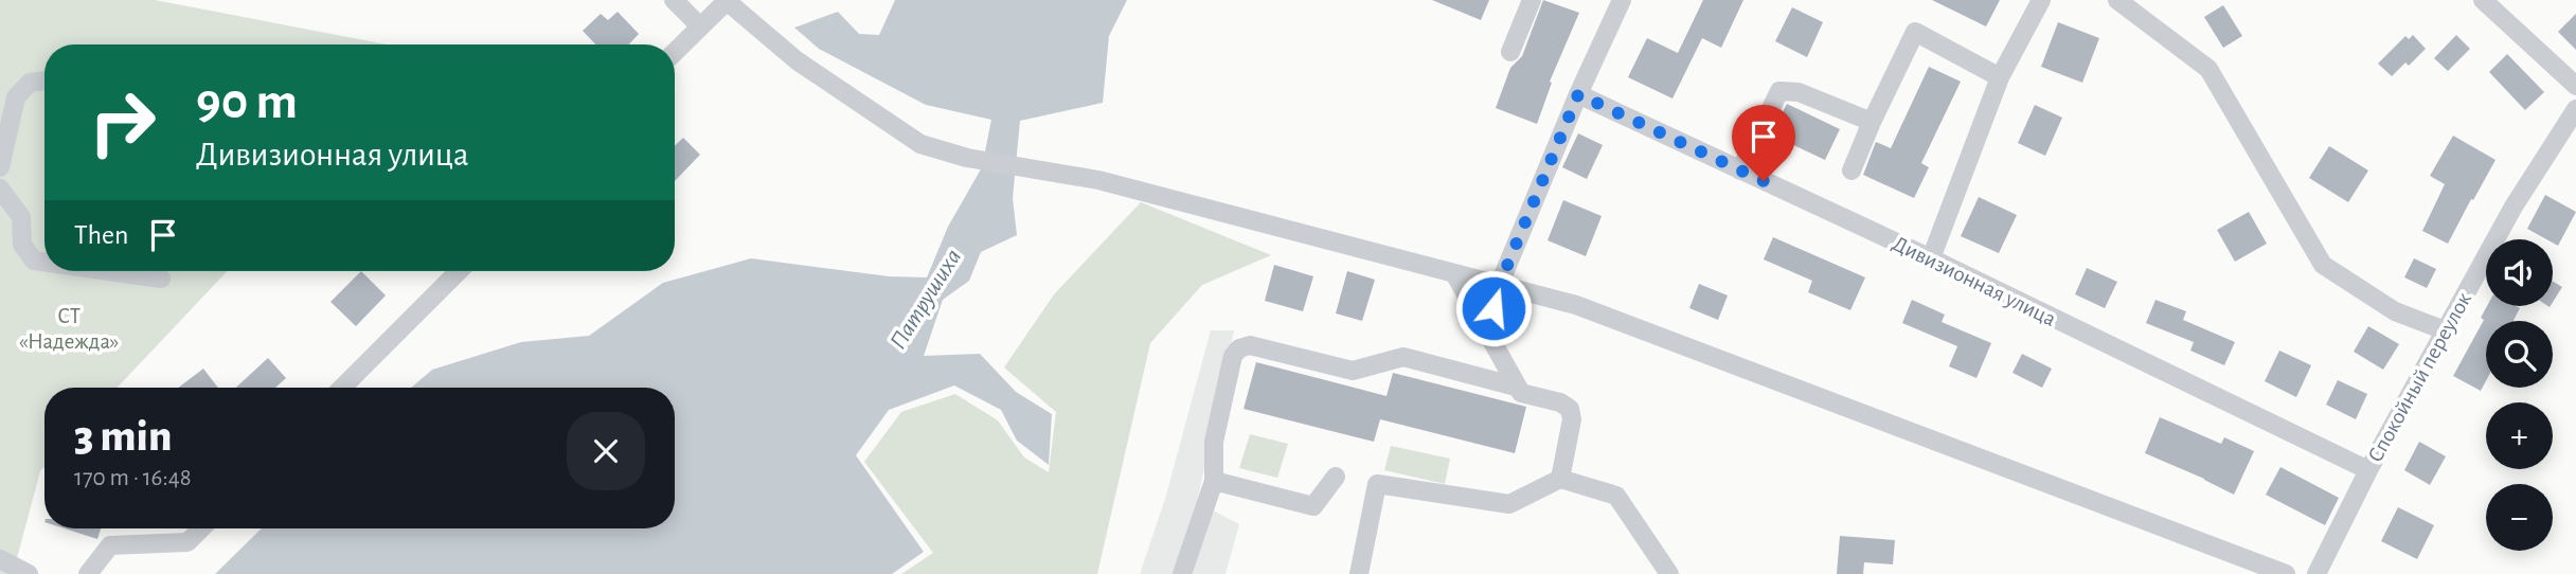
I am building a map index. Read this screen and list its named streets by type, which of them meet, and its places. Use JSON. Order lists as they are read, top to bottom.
{
  "streets": {
    "street": ["Дивизионная улица", "Спокойный переулок"]
  },
  "crossings": [
    ["Дивизионная улица", "Спокойный переулок"]
  ],
  "water": ["Патрушиха"],
  "parks": ["СТ «Надежда»"],
  "page": {
    "turn": ["90 m", "Дивизионная улица"],
    "then": "Then",
    "map_buttons": ["+", "−"],
    "heading": ["3 min", "170 m · 16:48"]
  }
}
